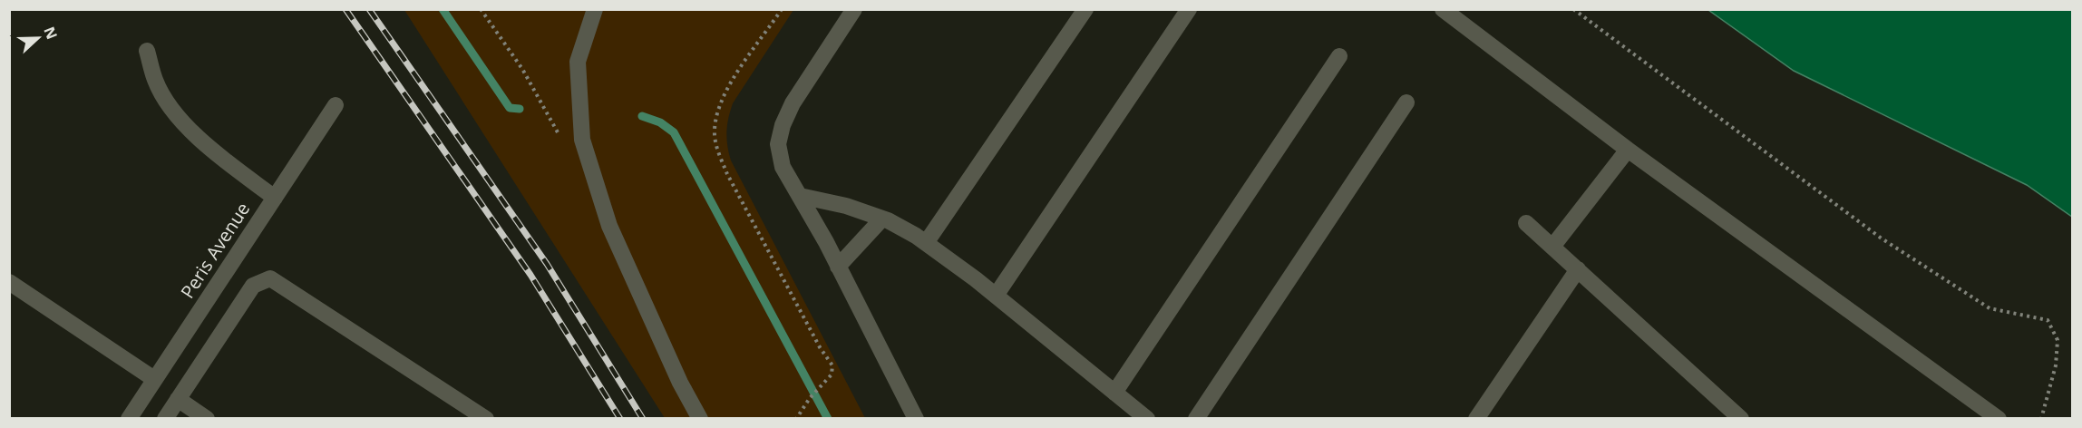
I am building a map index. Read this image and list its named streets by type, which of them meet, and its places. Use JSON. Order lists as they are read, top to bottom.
{
  "streets": {
    "street": ["Peris Avenue"]
  },
  "north": "right"
}
